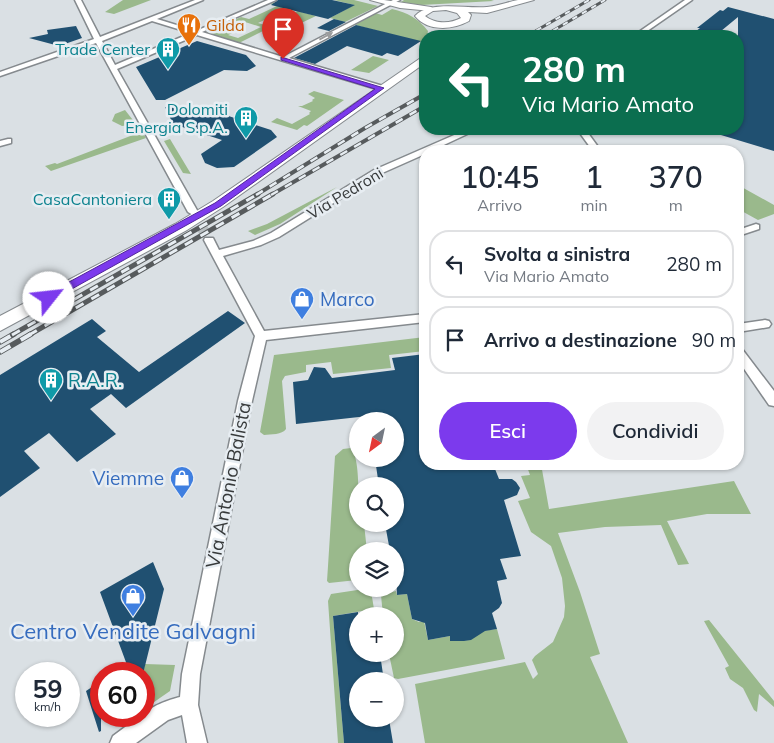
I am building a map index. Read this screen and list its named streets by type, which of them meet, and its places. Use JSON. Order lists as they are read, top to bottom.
{
  "streets": {
    "street": ["Via Pedroni", "Via Antonio Balista"]
  },
  "places": {
    "restaurant": ["Gilda"],
    "building": [
      "Trade Center",
      "Dolomiti Energia S.p.A.",
      "CasaCantoniera",
      "R.A.R."
    ],
    "shop": ["Marco", "Viemme", "Centro Vendite Galvagni"]
  },
  "north": "bottom left",
  "page": {
    "turn": ["280 m", "Via Mario Amato"],
    "eta": [
      "10:45",
      "Arrivo",
      "1",
      "min",
      "370",
      "m"
    ],
    "list": [
      {
        "name": "Svolta a sinistra",
        "note": "Via Mario Amato",
        "value": "280 m"
      },
      {
        "name": "Arrivo a destinazione",
        "value": "90 m"
      }
    ],
    "buttons": ["Esci", "Condividi"],
    "map_buttons": ["+", "−"],
    "speed": "59 km/h",
    "limit": "60"
  }
}
